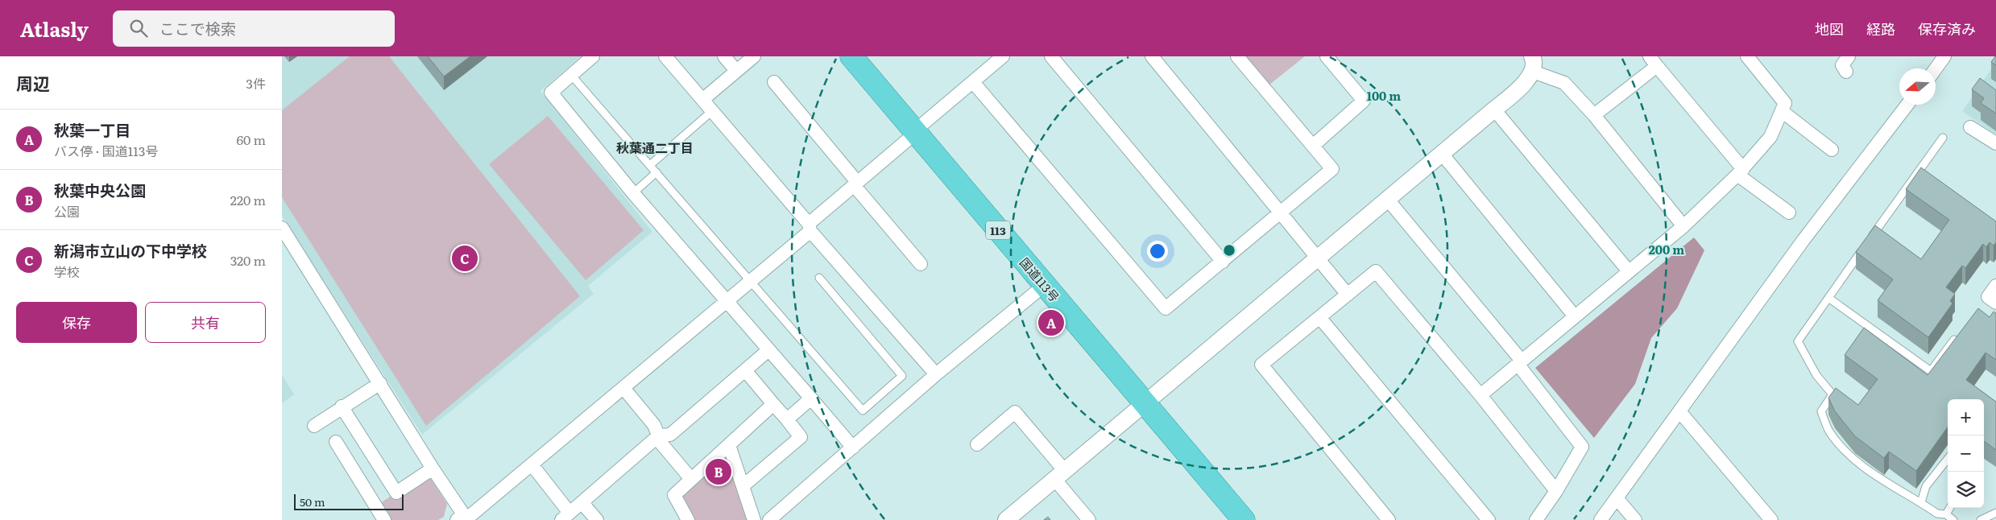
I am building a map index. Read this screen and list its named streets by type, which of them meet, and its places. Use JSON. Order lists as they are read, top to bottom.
{
  "streets": {
    "highway": ["113", "国道113号"]
  },
  "districts": ["秋葉通二丁目"],
  "scale_bar": "50 m",
  "north": "left",
  "page": {
    "header": "Atlasly",
    "search": "ここで検索",
    "nav": ["地図", "経路", "保存済み"],
    "heading": ["周辺", "3件"],
    "list": [
      {
        "mark": "A",
        "name": "秋葉一丁目",
        "note": "バス停 · 国道113号",
        "value": "60 m"
      },
      {
        "mark": "B",
        "name": "秋葉中央公園",
        "note": "公園",
        "value": "220 m"
      },
      {
        "mark": "C",
        "name": "新潟市立山の下中学校",
        "note": "学校",
        "value": "320 m"
      }
    ],
    "pins": ["C", "A", "B"],
    "buttons": ["保存", "共有"],
    "map_buttons": ["+", "−"],
    "scale": "50 m"
  },
  "rings": ["100 m", "200 m"]
}
